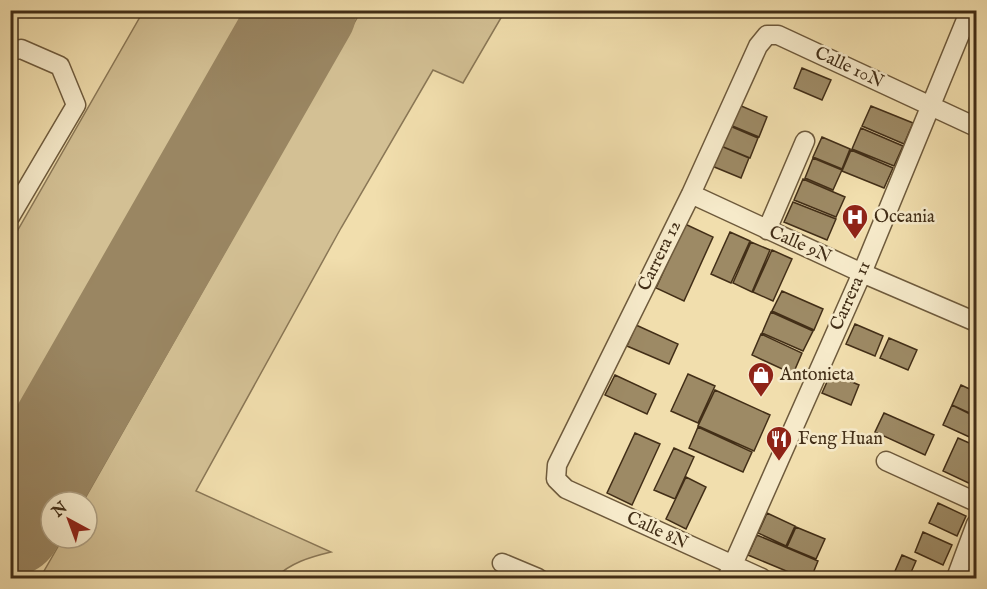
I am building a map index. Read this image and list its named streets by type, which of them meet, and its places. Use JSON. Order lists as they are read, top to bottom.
{
  "streets": {
    "street": [
      "Calle 10N",
      "Calle 9N",
      "Carrera 12",
      "Carrera 11",
      "Calle 8N"
    ]
  },
  "crossings": [
    ["Calle 10N", "Carrera 12"],
    ["Calle 10N", "Carrera 11"],
    ["Calle 9N", "Carrera 12"],
    ["Calle 9N", "Carrera 11"],
    ["Carrera 12", "Calle 8N"],
    ["Carrera 11", "Calle 8N"]
  ],
  "places": {
    "hospital": ["Oceania"],
    "shop": ["Antonieta"],
    "restaurant": ["Feng Huan"]
  },
  "north": "top left"
}
